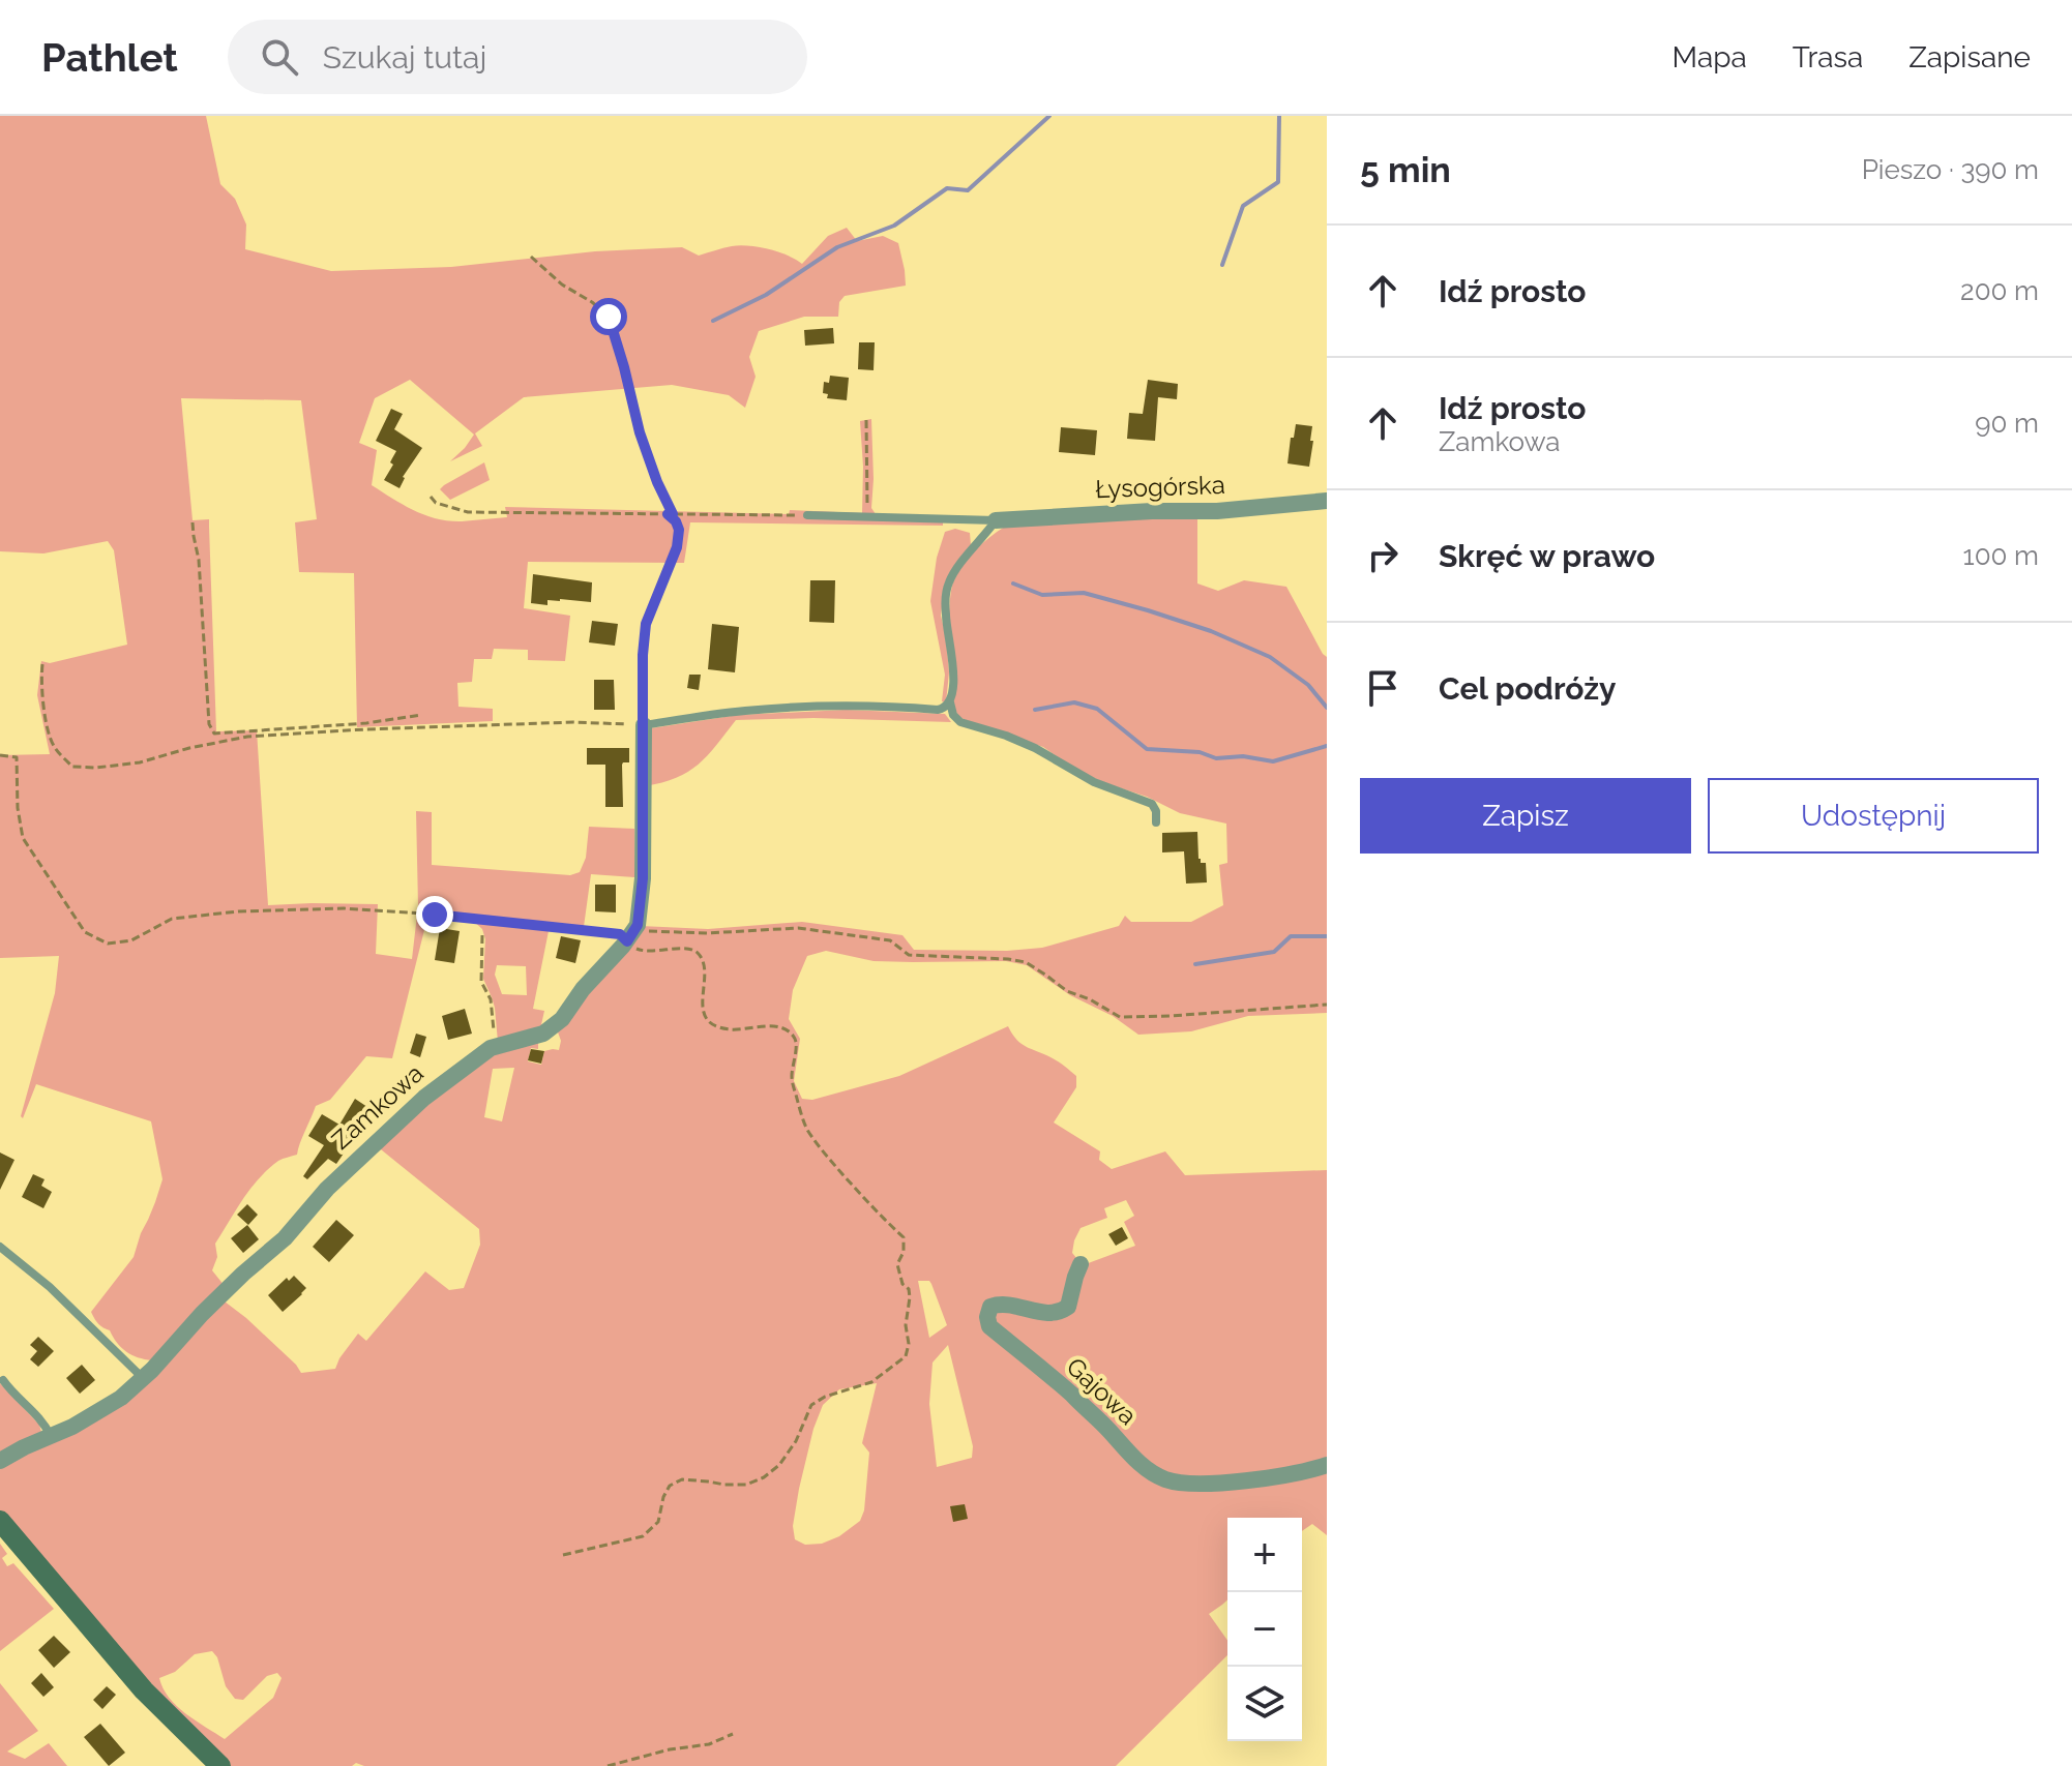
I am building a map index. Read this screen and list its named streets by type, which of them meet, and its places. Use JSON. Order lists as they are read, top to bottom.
{
  "streets": {
    "street": ["Łysogórska", "Zamkowa", "Gajowa"]
  },
  "page": {
    "header": "Pathlet",
    "search": "Szukaj tutaj",
    "nav": ["Mapa", "Trasa", "Zapisane"],
    "heading": ["5 min", "Pieszo · 390 m"],
    "list": [
      ["Idź prosto", "200 m"],
      ["Idź prosto", "Zamkowa", "90 m"],
      ["Skręć w prawo", "100 m"],
      "Cel podróży"
    ],
    "buttons": ["Zapisz", "Udostępnij"],
    "map_buttons": ["+", "−"]
  }
}
